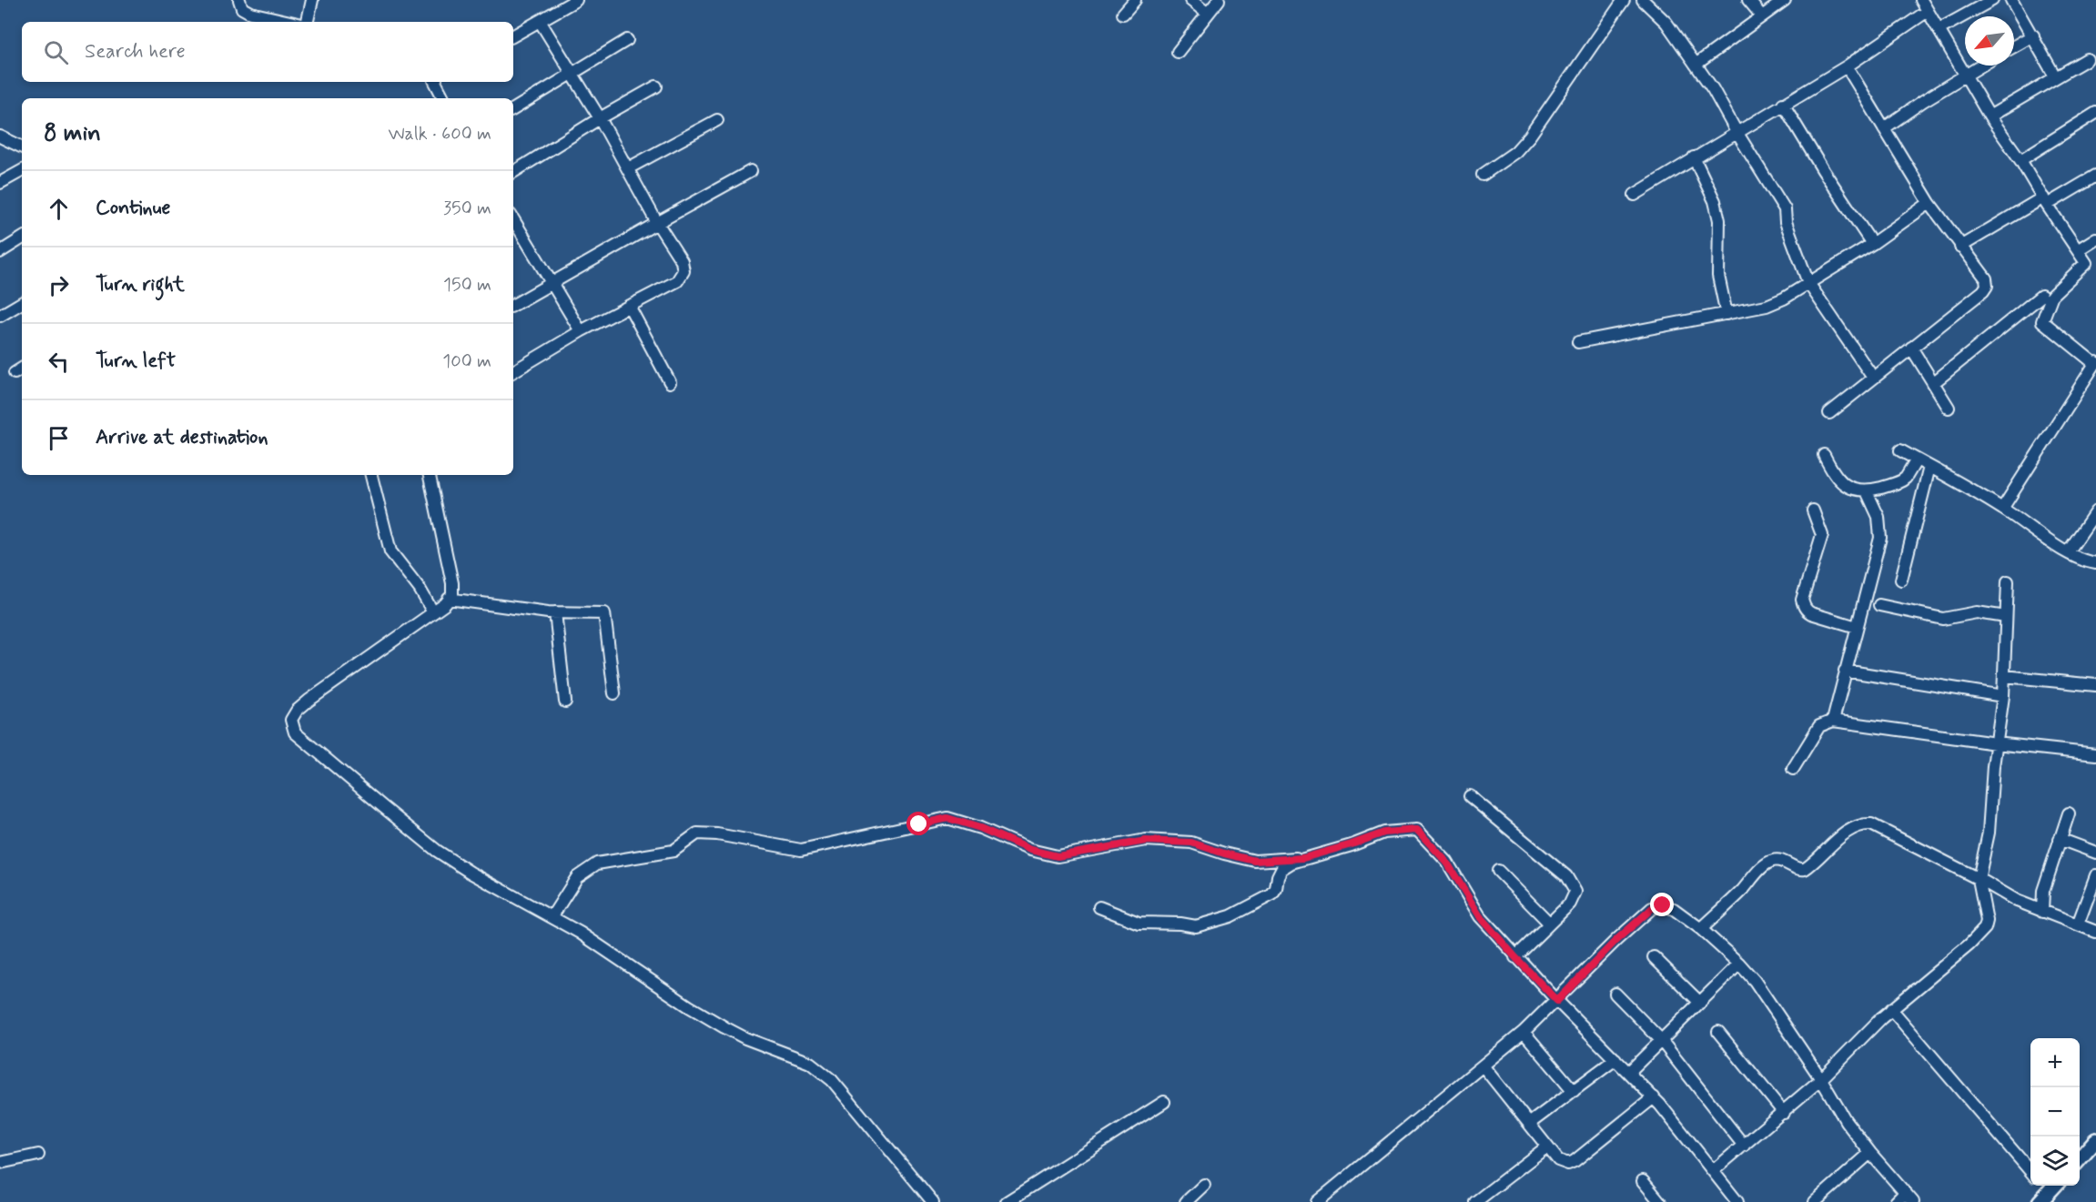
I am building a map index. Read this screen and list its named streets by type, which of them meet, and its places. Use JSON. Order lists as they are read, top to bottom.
{
  "north": "bottom left",
  "page": {
    "search": "Search here",
    "heading": ["8 min", "Walk · 600 m"],
    "list": [
      ["Continue", "350 m"],
      ["Turn right", "150 m"],
      ["Turn left", "100 m"],
      "Arrive at destination"
    ],
    "map_buttons": ["+", "−"]
  }
}
